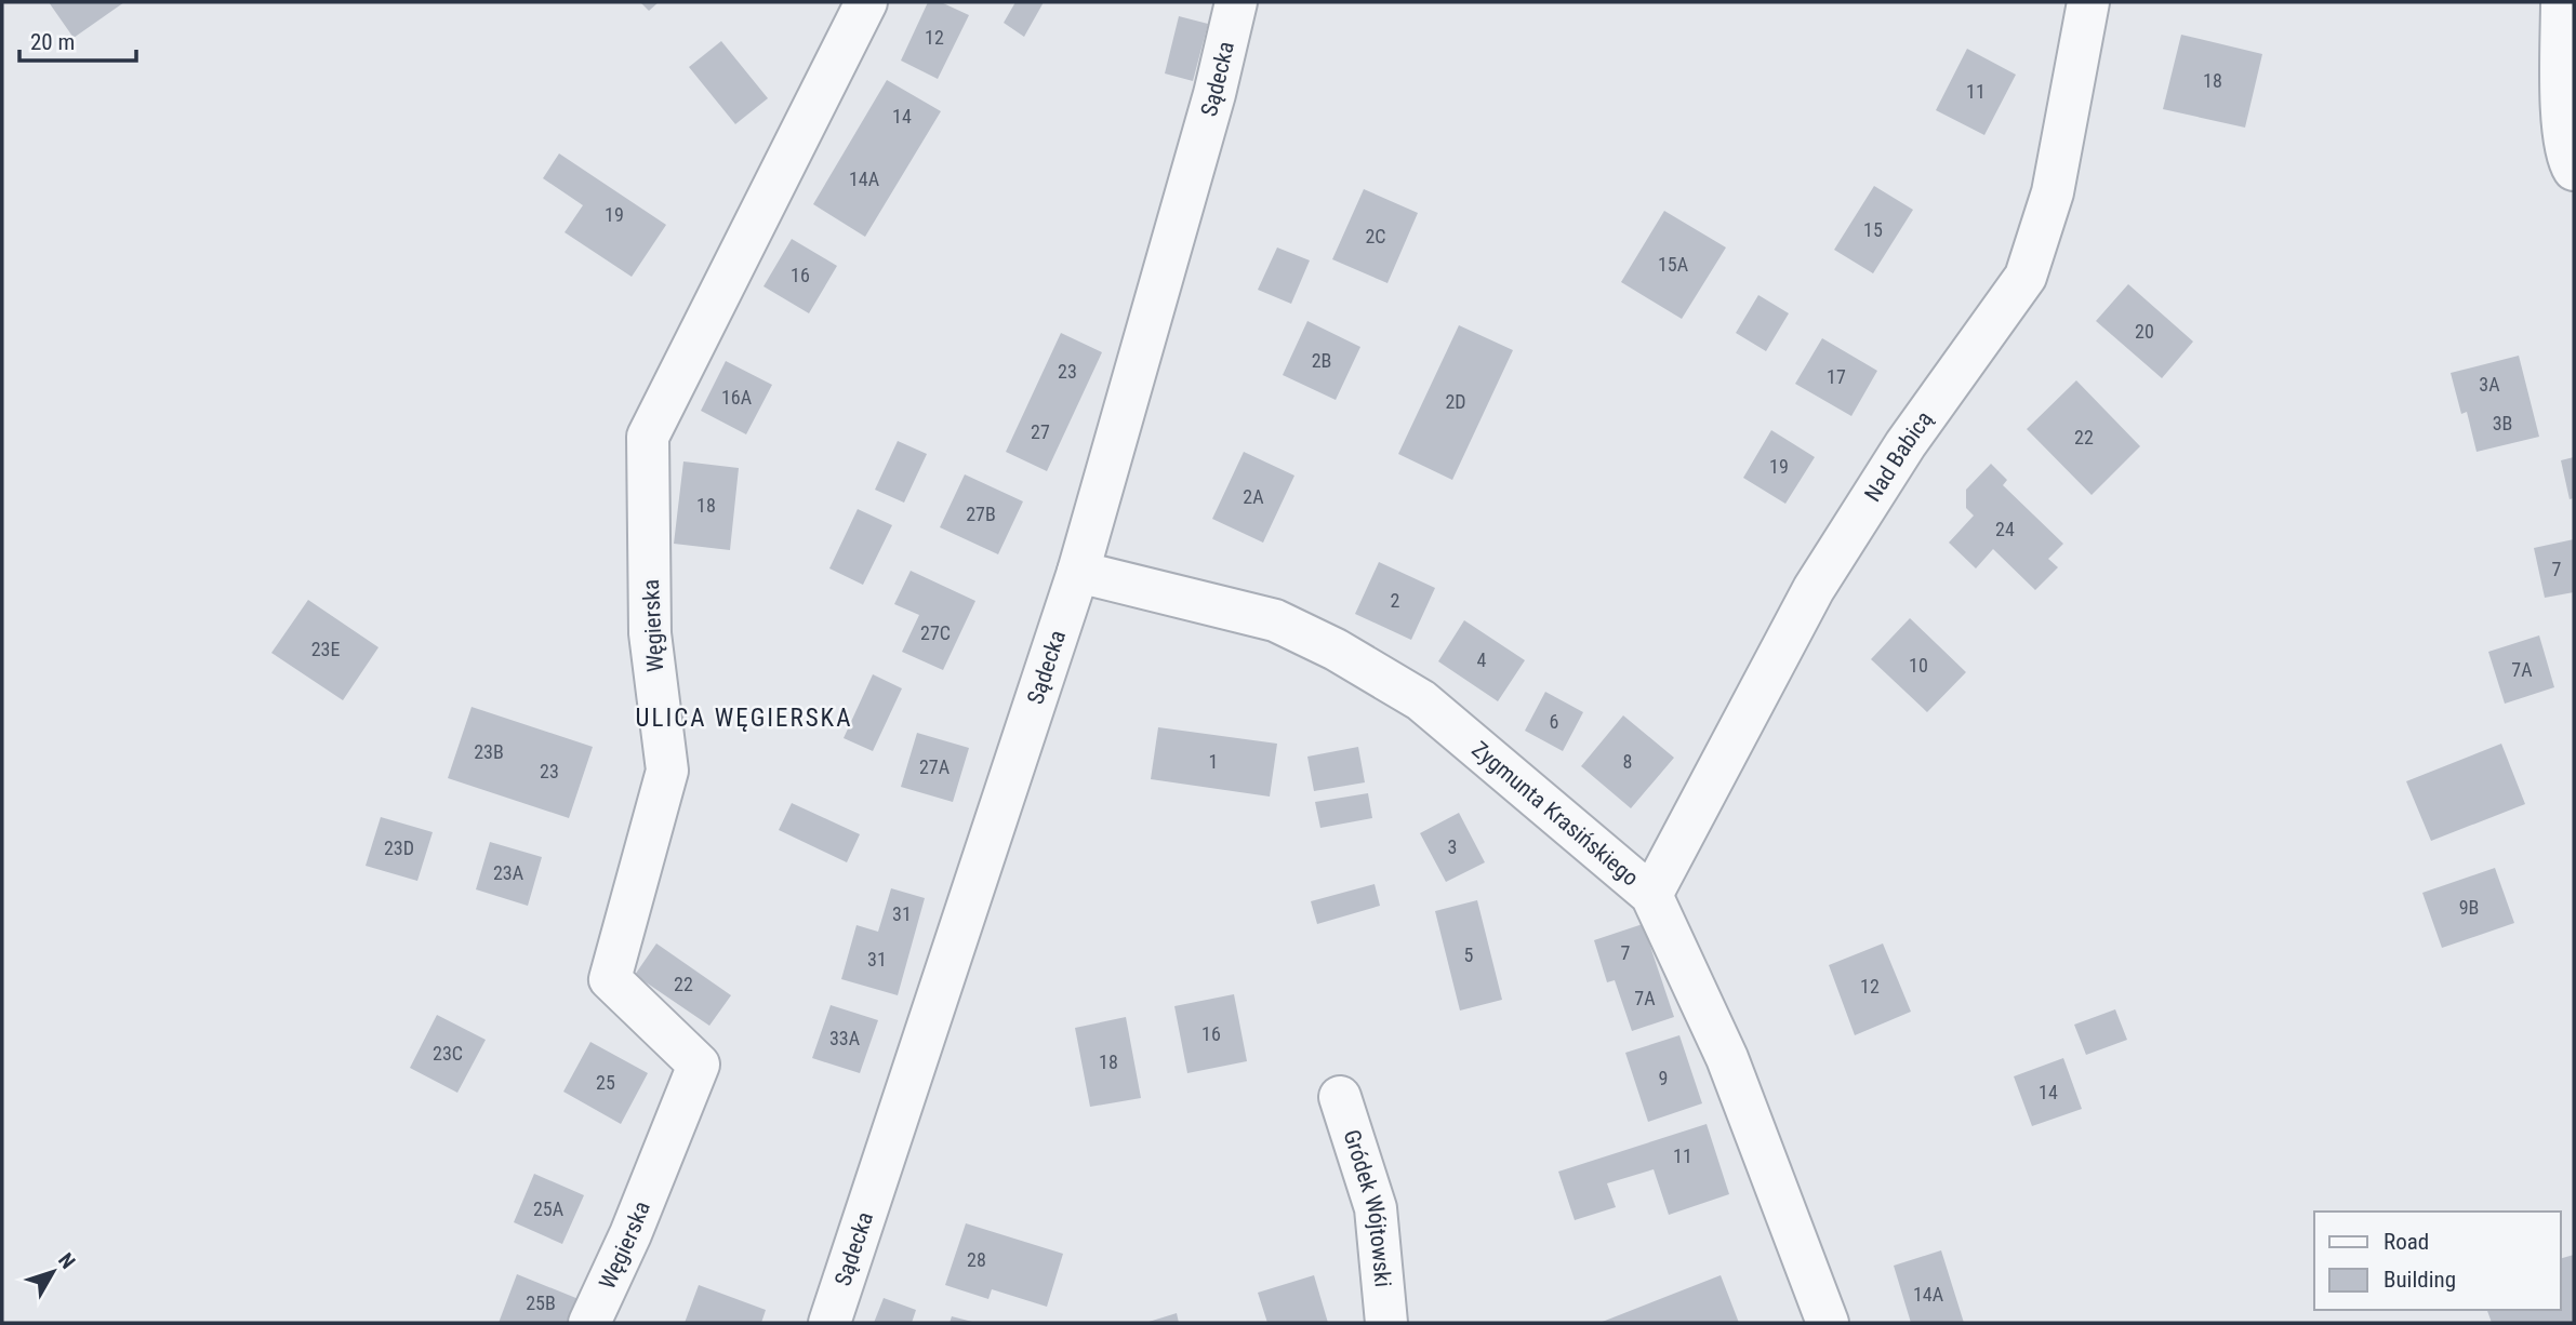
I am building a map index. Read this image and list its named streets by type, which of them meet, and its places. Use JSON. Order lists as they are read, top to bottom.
{
  "streets": {
    "street": [
      "Sądecka",
      "Nad Babicą",
      "Węgierska",
      "Zygmunta Krasińskiego",
      "Gródek Wójtowski"
    ]
  },
  "crossings": [
    ["Sądecka", "Zygmunta Krasińskiego"],
    ["Nad Babicą", "Zygmunta Krasińskiego"]
  ],
  "districts": ["ULICA WĘGIERSKA"],
  "house_numbers": [
    "12",
    "18",
    "11",
    "14",
    "14A",
    "19",
    "15",
    "2C",
    "15A",
    "16",
    "20",
    "2B",
    "23",
    "17",
    "3A",
    "16A",
    "2D",
    "3B",
    "27",
    "22",
    "19",
    "2A",
    "18",
    "27B",
    "24",
    "7",
    "2",
    "27C",
    "23E",
    "4",
    "10",
    "7A",
    "6",
    "23B",
    "1",
    "8",
    "27A",
    "23",
    "3",
    "23D",
    "23A",
    "9B",
    "31",
    "7",
    "5",
    "31",
    "22",
    "12",
    "7A",
    "16",
    "33A",
    "23C",
    "18",
    "9",
    "25",
    "14",
    "11",
    "25A",
    "28",
    "14A",
    "25B"
  ],
  "legend": ["Road", "Building"],
  "scale_bar": "20 m",
  "north": "top right"
}
